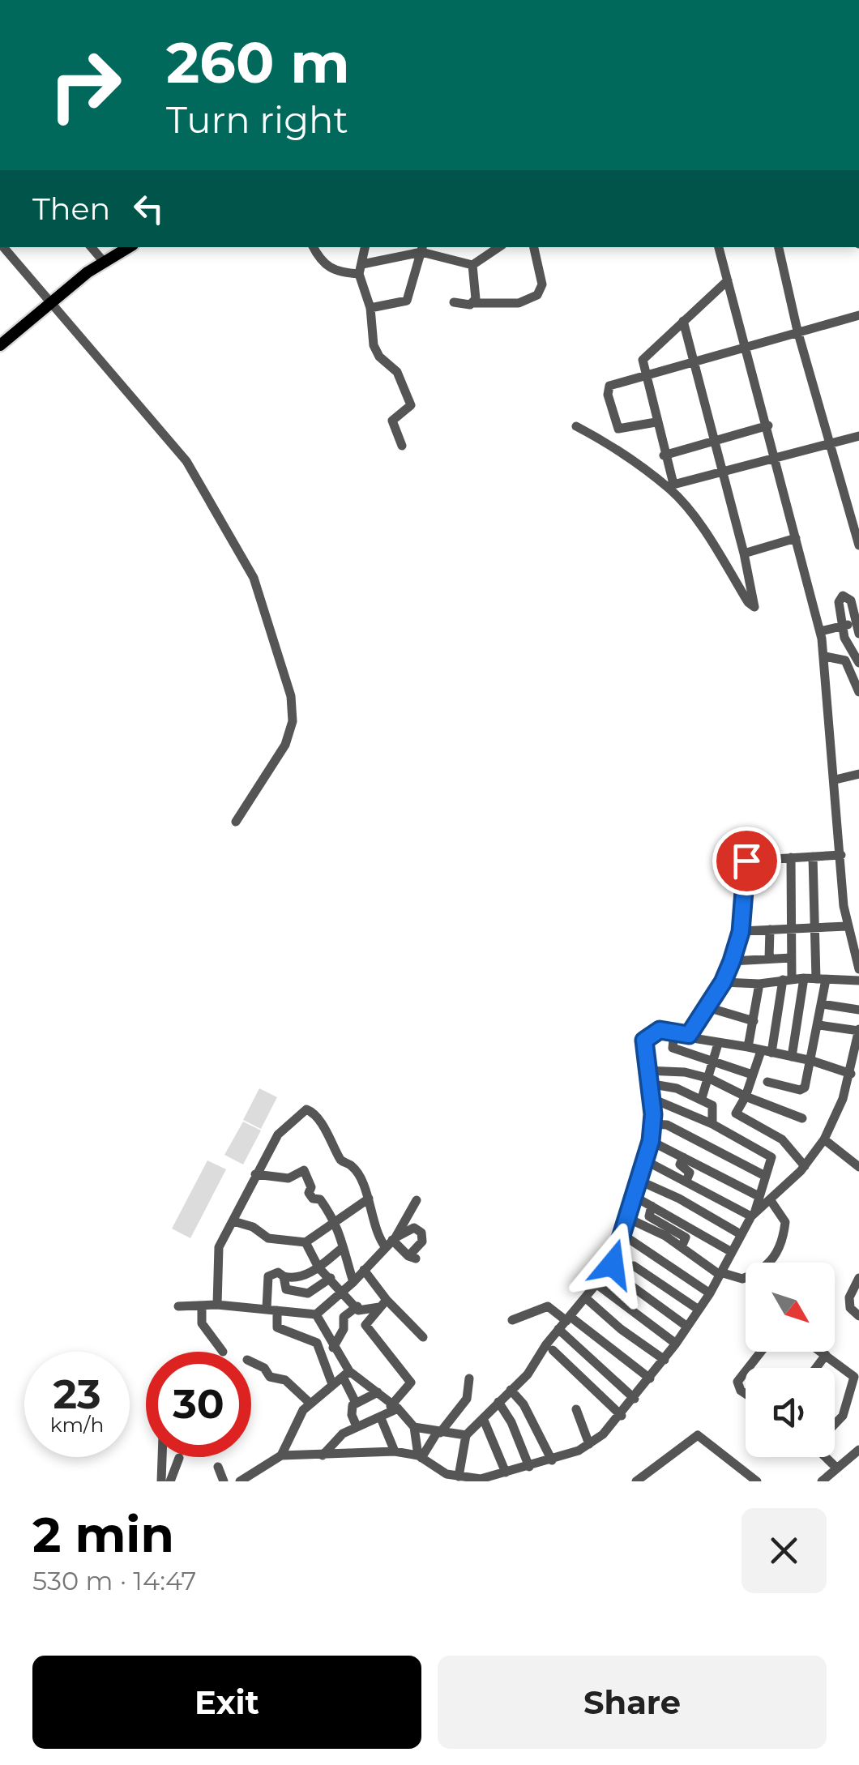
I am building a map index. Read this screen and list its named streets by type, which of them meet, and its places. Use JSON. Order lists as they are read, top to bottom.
{
  "north": "bottom right",
  "page": {
    "turn": ["260 m", "Turn right"],
    "then": "Then",
    "speed": "23 km/h",
    "limit": "30",
    "heading": ["2 min", "530 m · 14:47"],
    "buttons": ["Exit", "Share"]
  }
}
